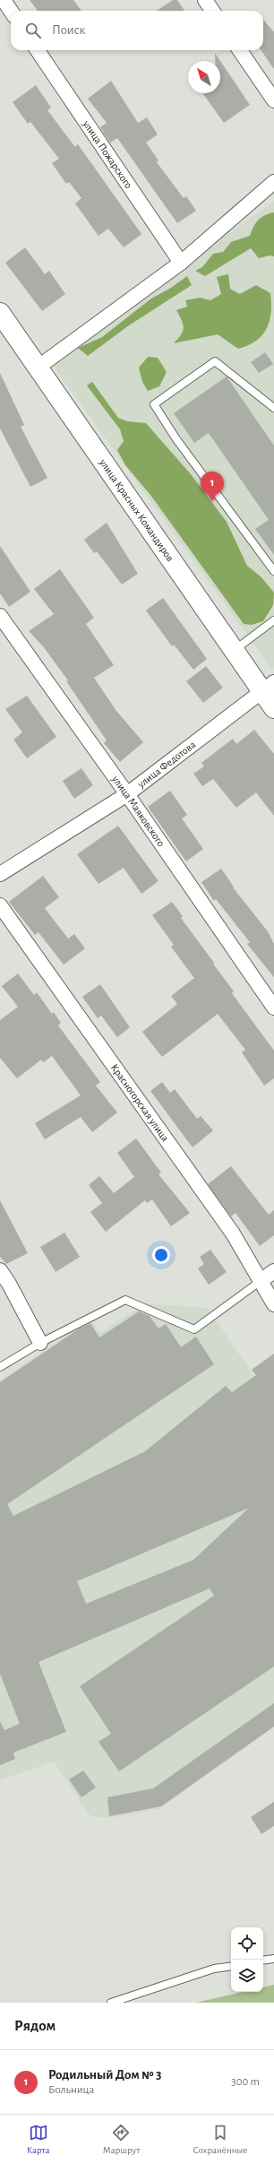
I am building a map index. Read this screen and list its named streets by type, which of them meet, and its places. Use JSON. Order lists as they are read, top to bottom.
{
  "streets": {
    "street": [
      "улица Пожарского",
      "улица Красных Командиров",
      "улица Федотова",
      "улица Маяковского",
      "Красногорская улица"
    ]
  },
  "crossings": [
    ["улица Красных Командиров", "улица Федотова"],
    ["улица Федотова", "улица Маяковского"]
  ],
  "north": "top left",
  "page": {
    "search": "Поиск",
    "pins": "1",
    "heading": "Рядом",
    "list": [
      {
        "mark": "1",
        "name": "Родильный Дом № 3",
        "note": "Больница",
        "value": "300 m"
      }
    ],
    "nav": ["Карта", "Маршрут", "Сохранённые"]
  }
}
